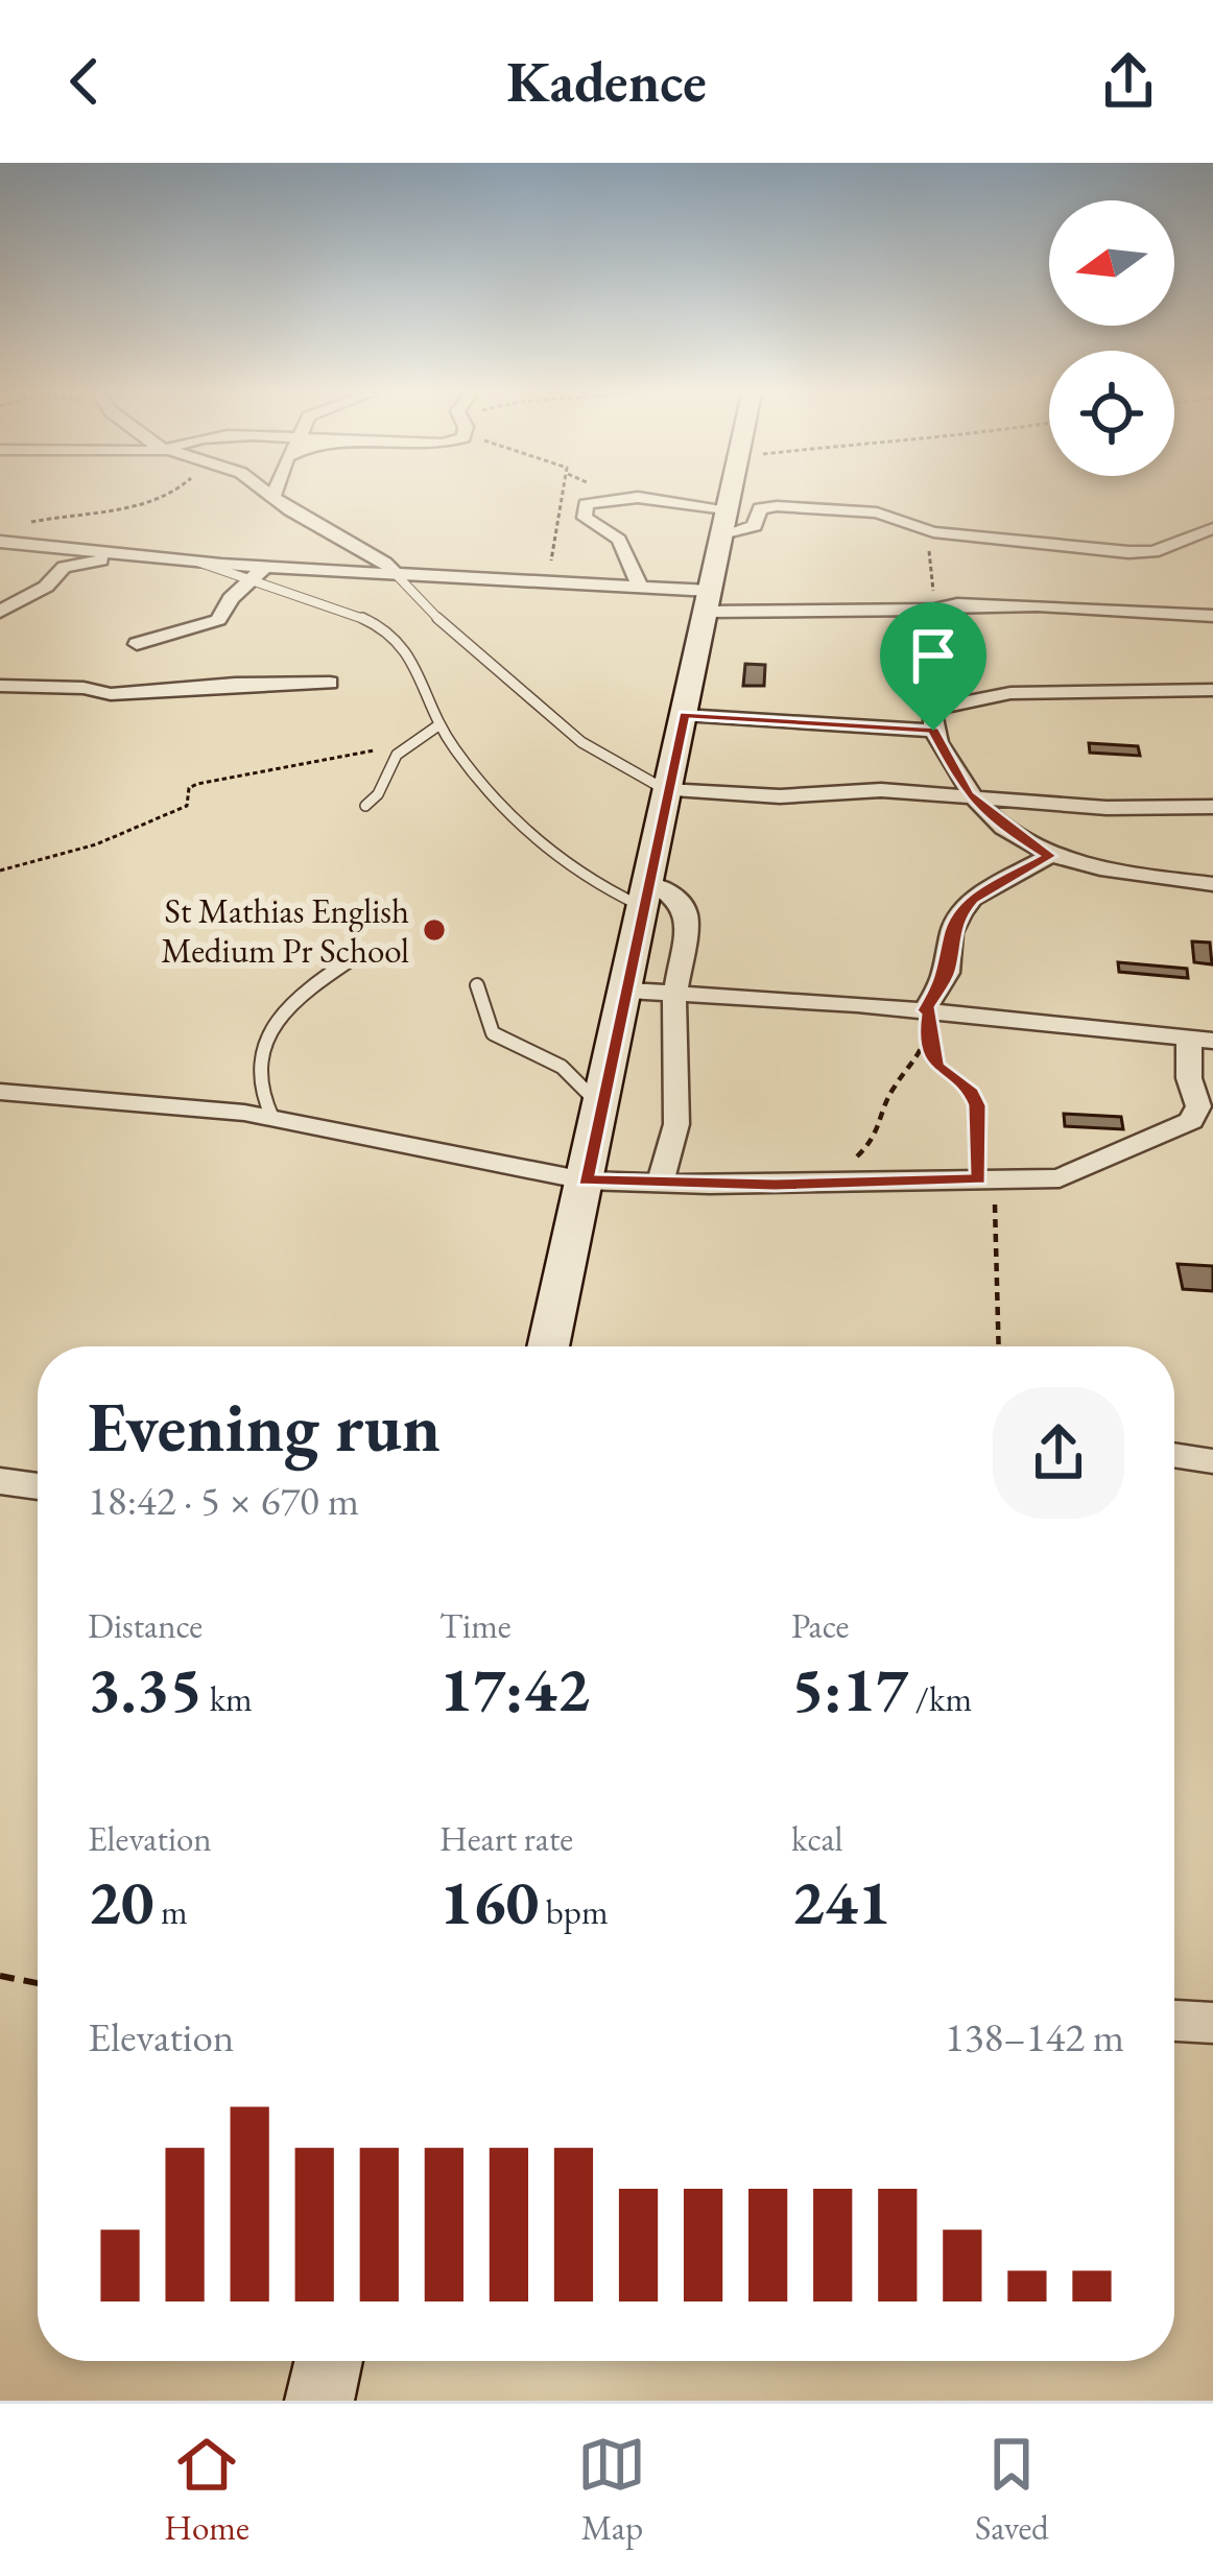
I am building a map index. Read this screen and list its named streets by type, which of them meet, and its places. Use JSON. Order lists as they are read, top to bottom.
{
  "places": ["St Mathias English Medium Pr School"],
  "north": "left",
  "page": {
    "header": "Kadence",
    "heading": ["Evening run", "18:42 · 5 × 670 m"],
    "stats": [
      ["Distance", "3.35 km"],
      ["Time", "17:42"],
      ["Pace", "5:17 /km"],
      ["Elevation", "20 m"],
      ["Heart rate", "160 bpm"],
      ["kcal", "241"]
    ],
    "chart": ["Elevation", "138–142 m"],
    "tabs": ["Home", "Map", "Saved"]
  }
}
